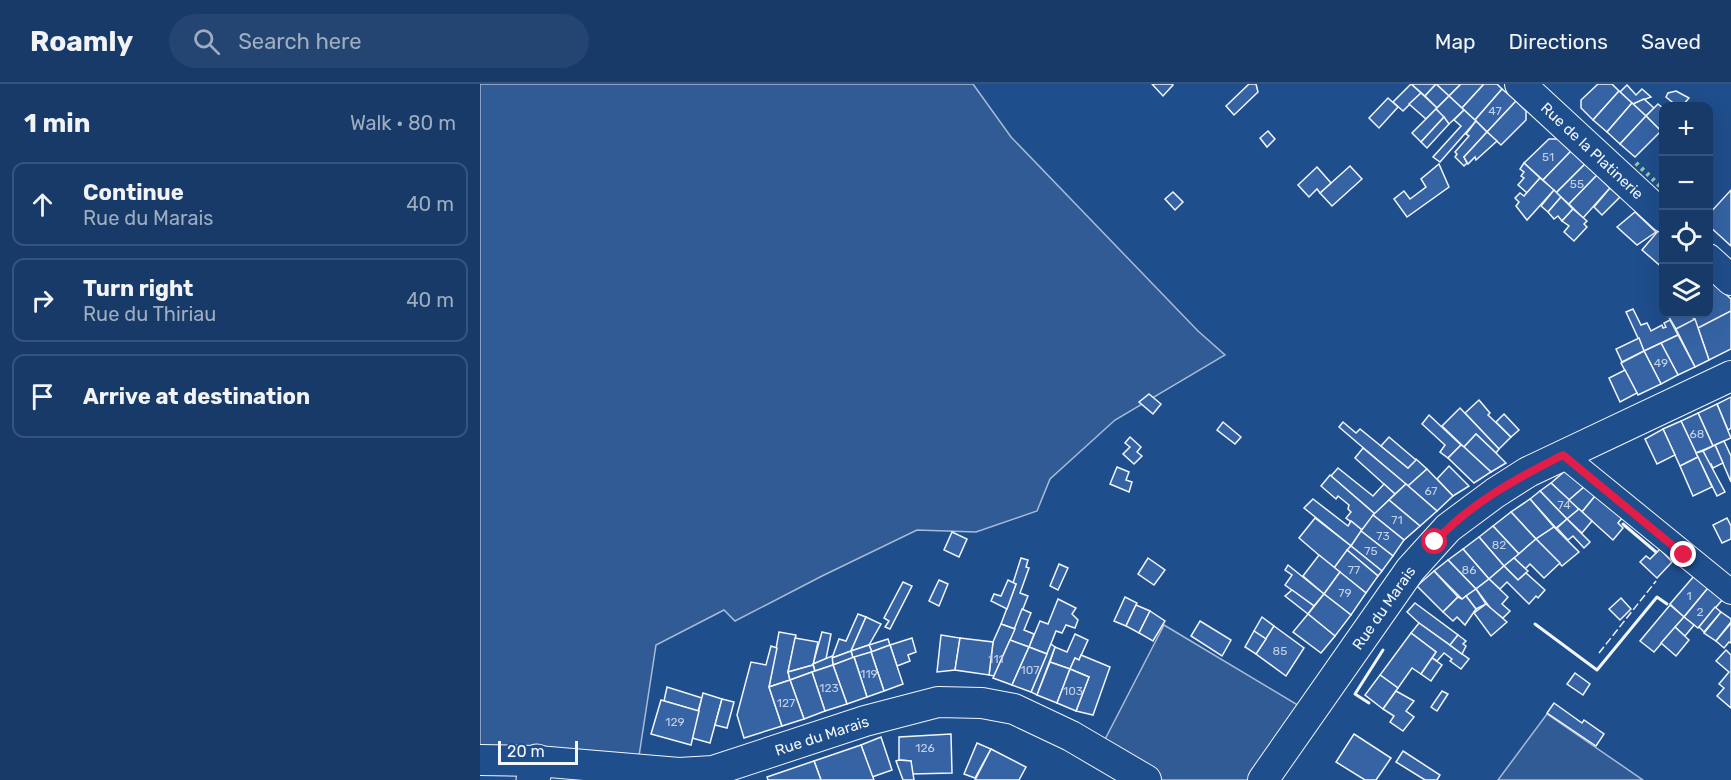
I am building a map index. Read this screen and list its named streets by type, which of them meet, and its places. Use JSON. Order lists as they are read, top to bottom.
{
  "streets": {
    "street": ["Rue de la Platinerie", "Rue du Marais"]
  },
  "house_numbers": [
    "47",
    "51",
    "55",
    "49",
    "68",
    "67",
    "74",
    "71",
    "73",
    "82",
    "75",
    "77",
    "86",
    "79",
    "1",
    "2",
    "85",
    "111",
    "107",
    "119",
    "123",
    "103",
    "127",
    "129",
    "126"
  ],
  "scale_bar": "20 m",
  "page": {
    "header": "Roamly",
    "search": "Search here",
    "nav": ["Map", "Directions", "Saved"],
    "heading": ["1 min", "Walk · 80 m"],
    "map_buttons": ["+", "−"],
    "list": [
      ["Continue", "Rue du Marais", "40 m"],
      ["Turn right", "Rue du Thiriau", "40 m"],
      "Arrive at destination"
    ],
    "scale": "20 m"
  }
}
